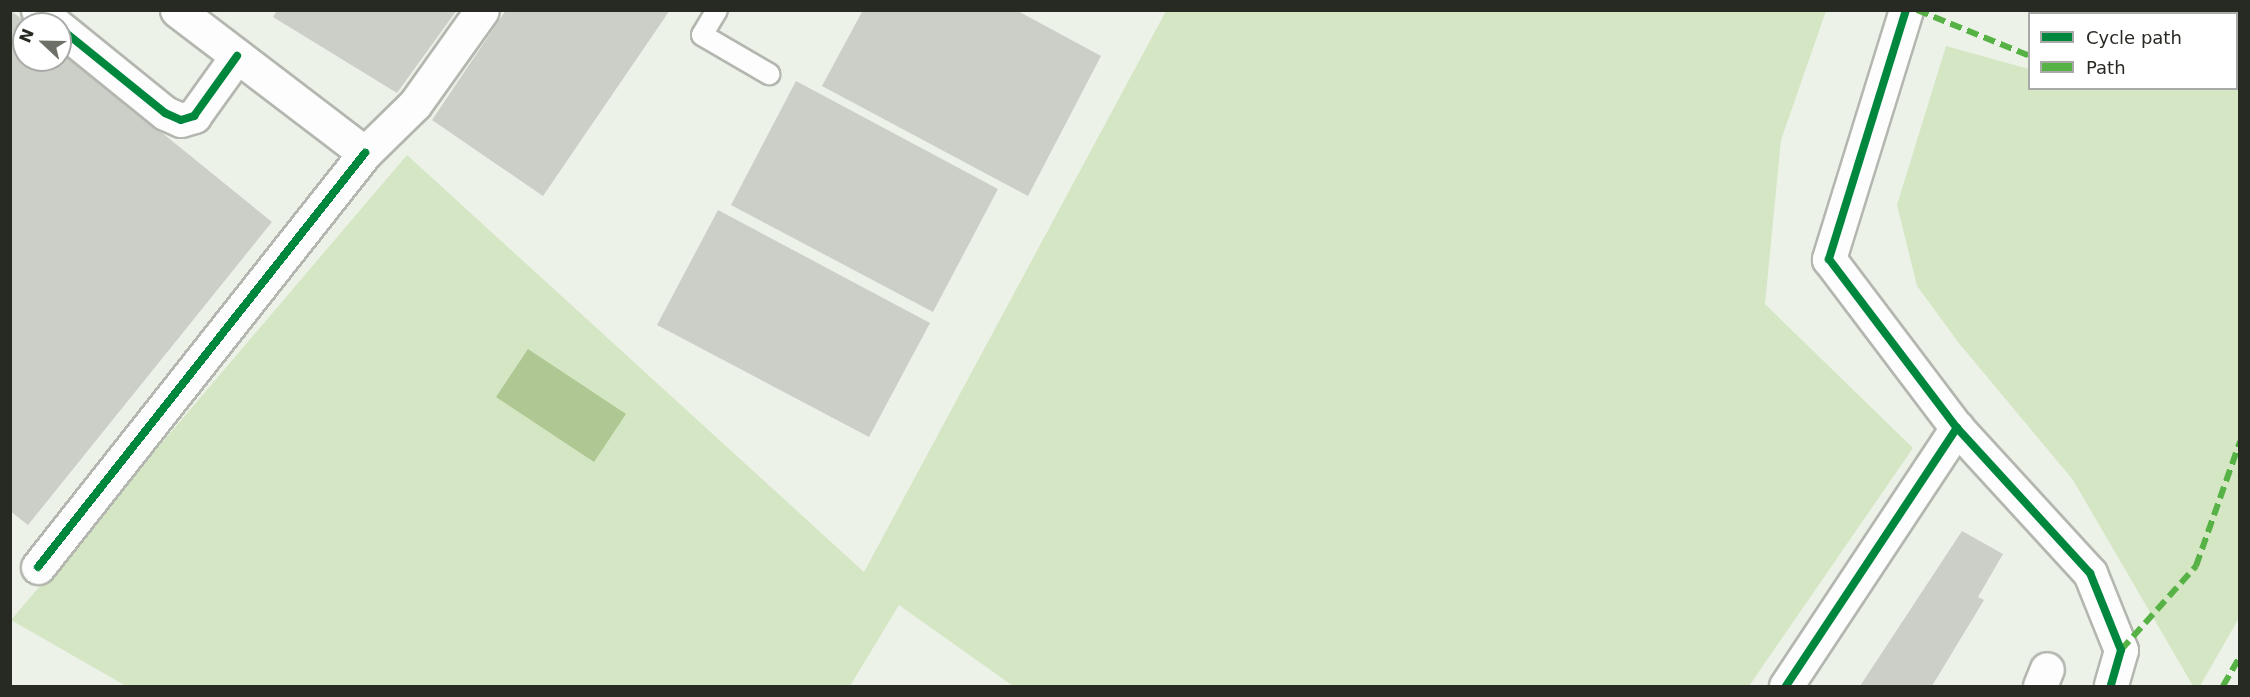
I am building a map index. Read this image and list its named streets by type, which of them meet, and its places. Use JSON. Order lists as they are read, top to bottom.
{
  "legend": ["Cycle path", "Path"],
  "north": "left"
}
